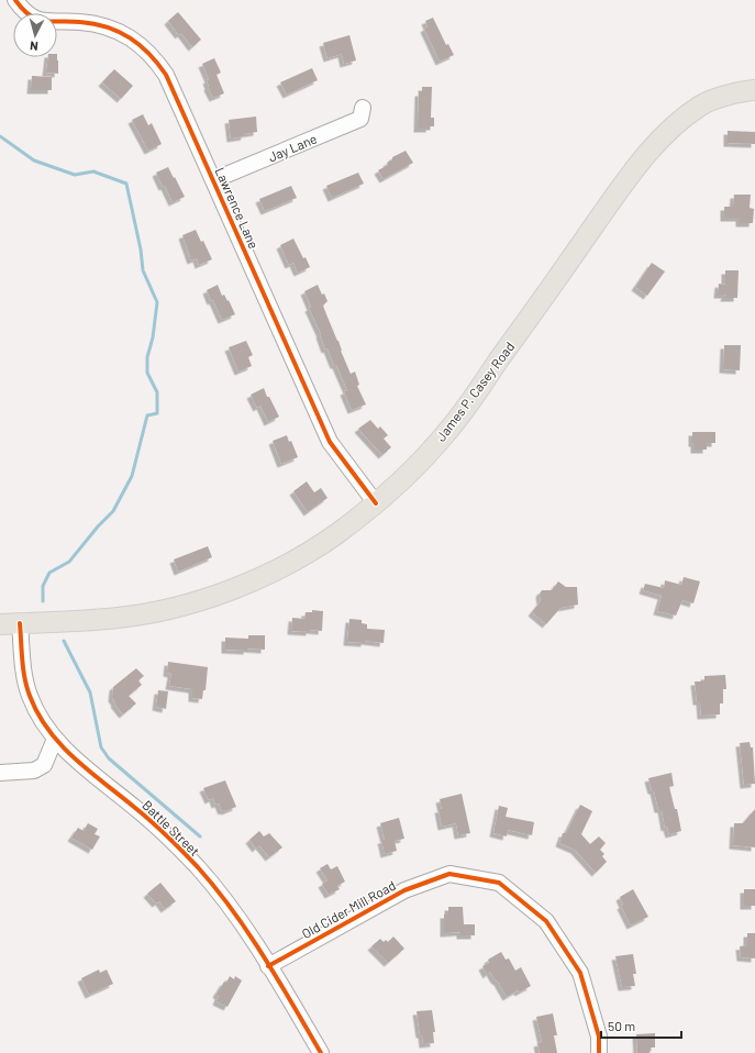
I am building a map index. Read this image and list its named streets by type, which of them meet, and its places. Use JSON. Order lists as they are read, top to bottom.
{
  "streets": {
    "main road": ["James P. Casey Road"],
    "street": [
      "Jay Lane",
      "Lawrence Lane",
      "Battle Street",
      "Old Cider Mill Road"
    ]
  },
  "crossings": [
    ["Jay Lane", "Lawrence Lane"],
    ["Lawrence Lane", "James P. Casey Road"],
    ["James P. Casey Road", "Battle Street"],
    ["Battle Street", "Old Cider Mill Road"]
  ],
  "scale_bar": "50 m",
  "north": "bottom"
}
